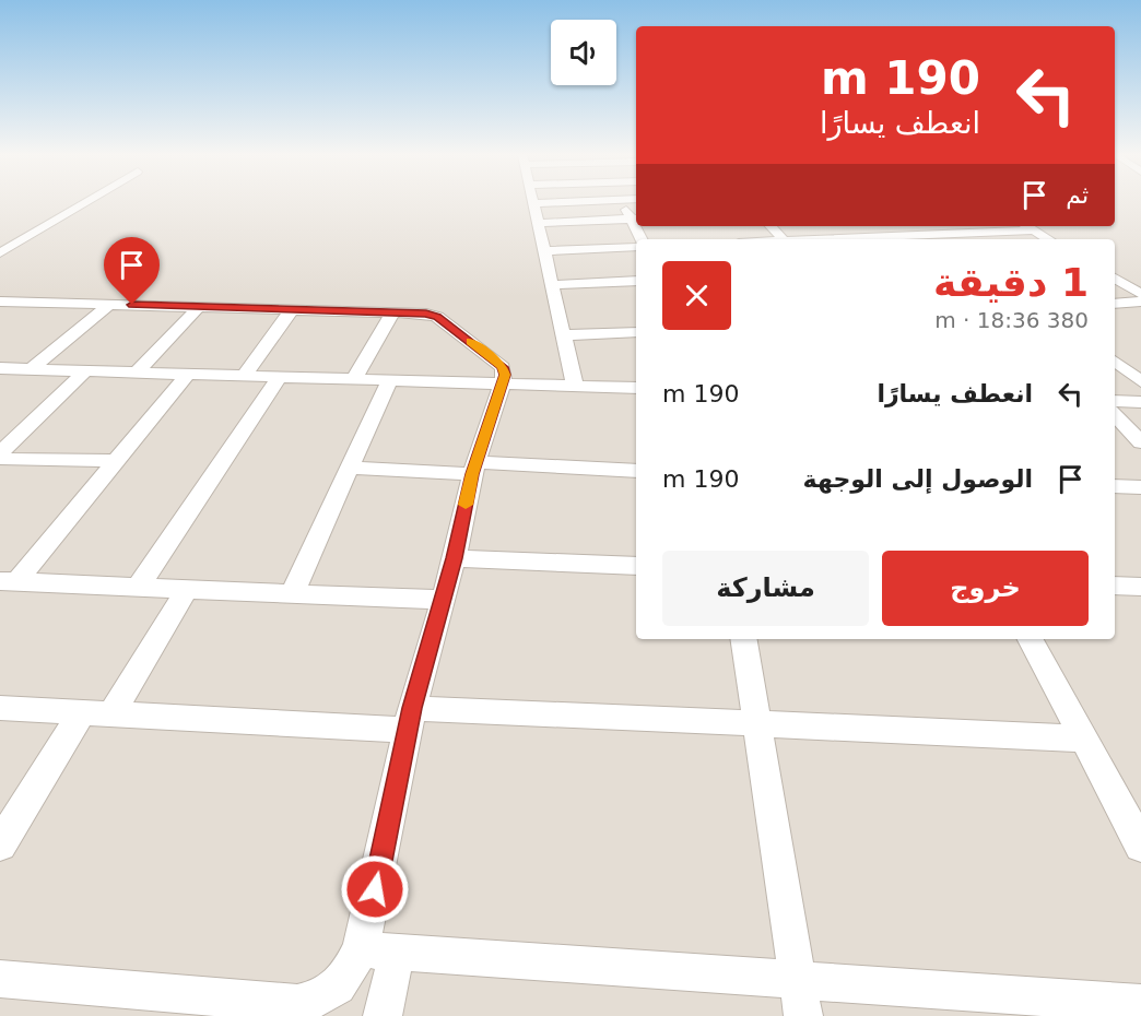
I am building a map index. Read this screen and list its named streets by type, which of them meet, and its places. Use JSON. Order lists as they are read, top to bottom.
{
  "page": {
    "turn": ["190 m", "انعطف يسارًا"],
    "then": "ثم",
    "heading": ["1 دقيقة", "380 m · 18:36"],
    "list": [
      {
        "name": "انعطف يسارًا",
        "value": "190 m"
      },
      {
        "name": "الوصول إلى الوجهة",
        "value": "190 m"
      }
    ],
    "buttons": ["خروج", "مشاركة"]
  }
}
